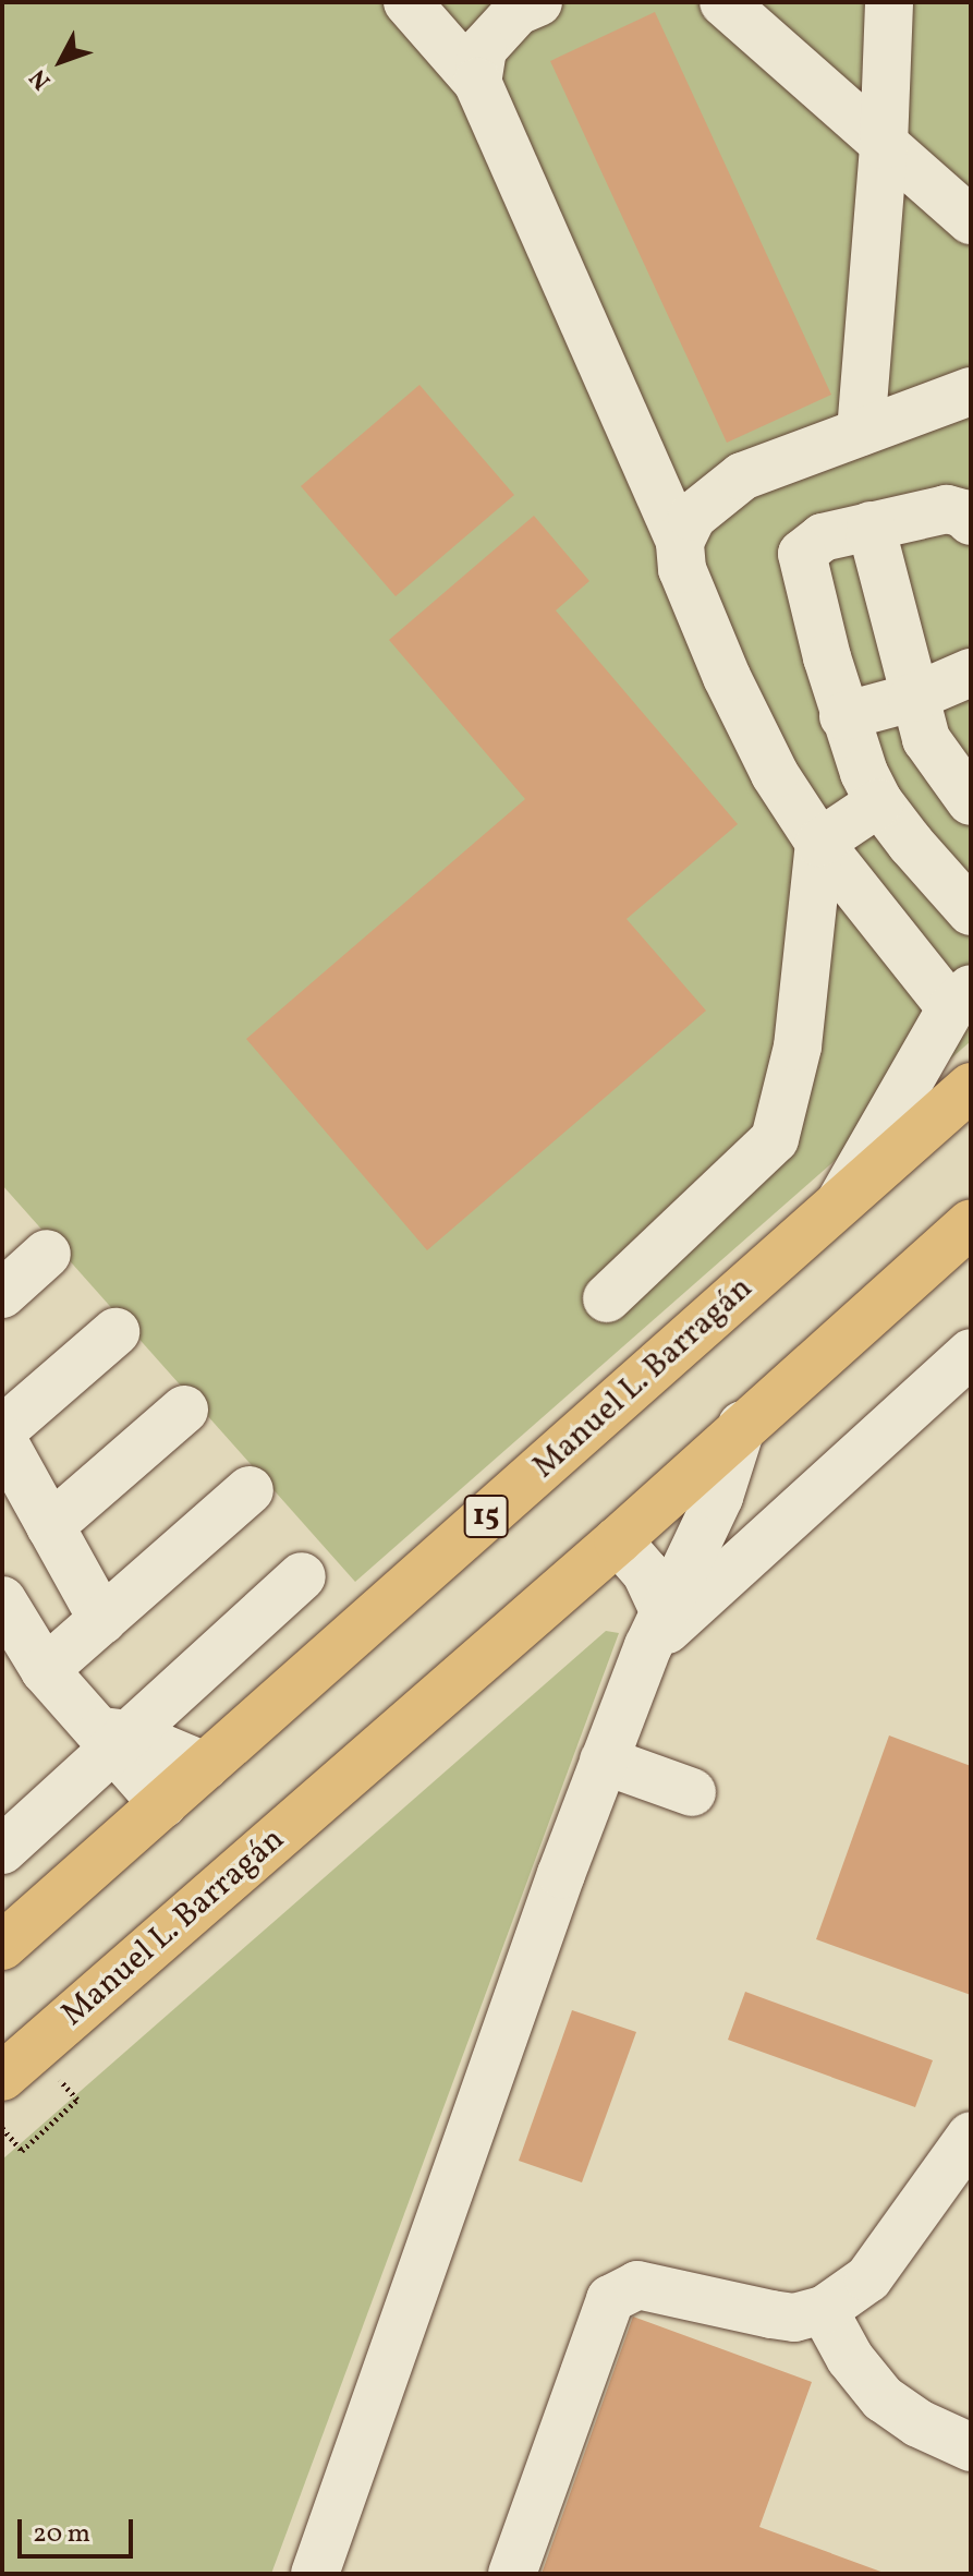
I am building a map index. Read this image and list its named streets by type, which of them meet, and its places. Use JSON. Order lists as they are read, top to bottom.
{
  "streets": {
    "highway": ["Manuel L. Barragán", "15"]
  },
  "scale_bar": "20 m",
  "north": "bottom left"
}
